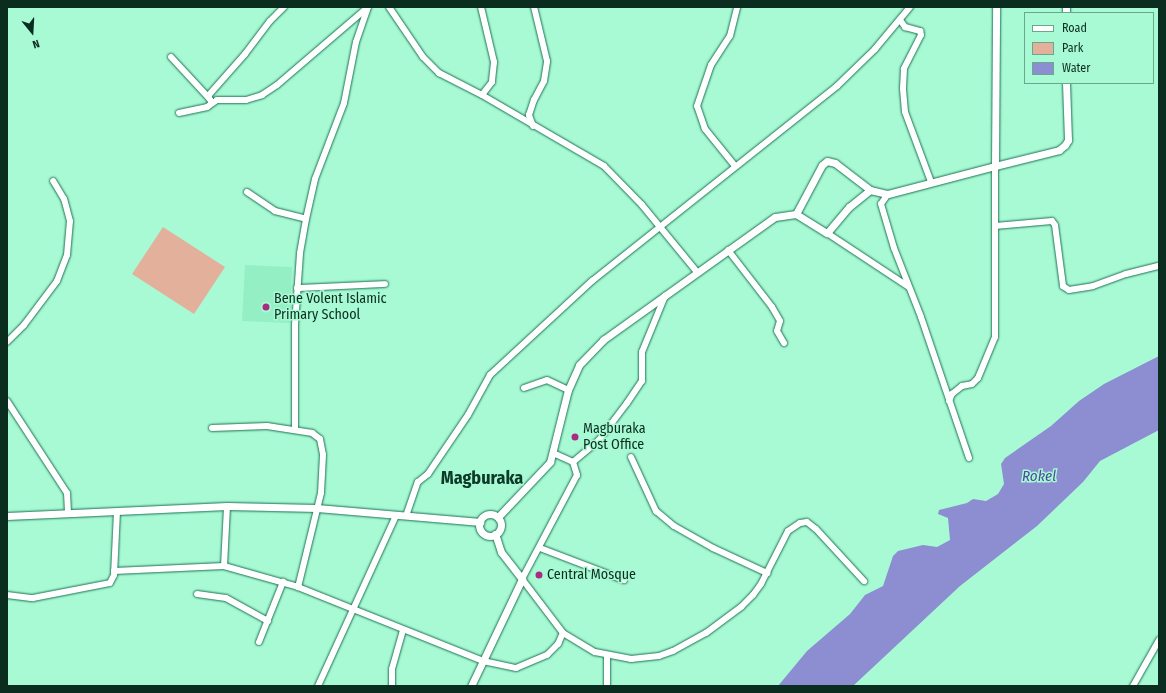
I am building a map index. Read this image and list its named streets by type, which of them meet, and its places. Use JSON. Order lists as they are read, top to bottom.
{
  "districts": ["Magburaka"],
  "water": ["Rokel"],
  "places": ["Bene Volent Islamic Primary School", "Magburaka Post Office", "Central Mosque"],
  "legend": ["Road", "Park", "Water"],
  "north": "bottom"
}
